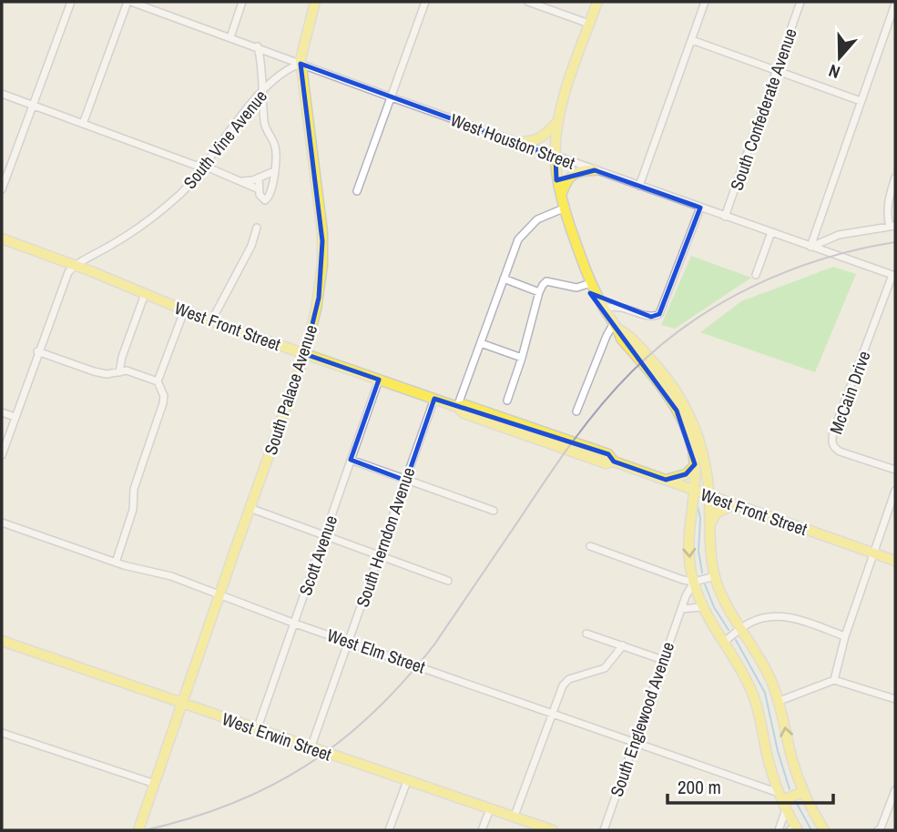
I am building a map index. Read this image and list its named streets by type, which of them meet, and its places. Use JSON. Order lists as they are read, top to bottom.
{
  "streets": {
    "main road": ["West Front Street", "South Palace Avenue", "West Erwin Street"],
    "street": [
      "South Confederate Avenue",
      "South Vine Avenue",
      "West Houston Street",
      "McCain Drive",
      "South Herndon Avenue",
      "Scott Avenue",
      "West Elm Street",
      "South Englewood Avenue"
    ]
  },
  "crossings": [
    ["South Confederate Avenue", "West Houston Street"],
    ["South Vine Avenue", "West Houston Street"],
    ["South Vine Avenue", "West Front Street"],
    ["South Vine Avenue", "South Palace Avenue"],
    ["West Houston Street", "South Palace Avenue"],
    ["West Houston Street", "McCain Drive"],
    ["West Front Street", "South Palace Avenue"],
    ["West Front Street", "South Herndon Avenue"],
    ["West Front Street", "Scott Avenue"],
    ["South Palace Avenue", "West Elm Street"],
    ["South Palace Avenue", "West Erwin Street"],
    ["South Herndon Avenue", "West Elm Street"],
    ["South Herndon Avenue", "West Erwin Street"],
    ["Scott Avenue", "West Elm Street"],
    ["Scott Avenue", "West Erwin Street"],
    ["West Elm Street", "South Englewood Avenue"]
  ],
  "scale_bar": "200 m",
  "north": "bottom"
}
